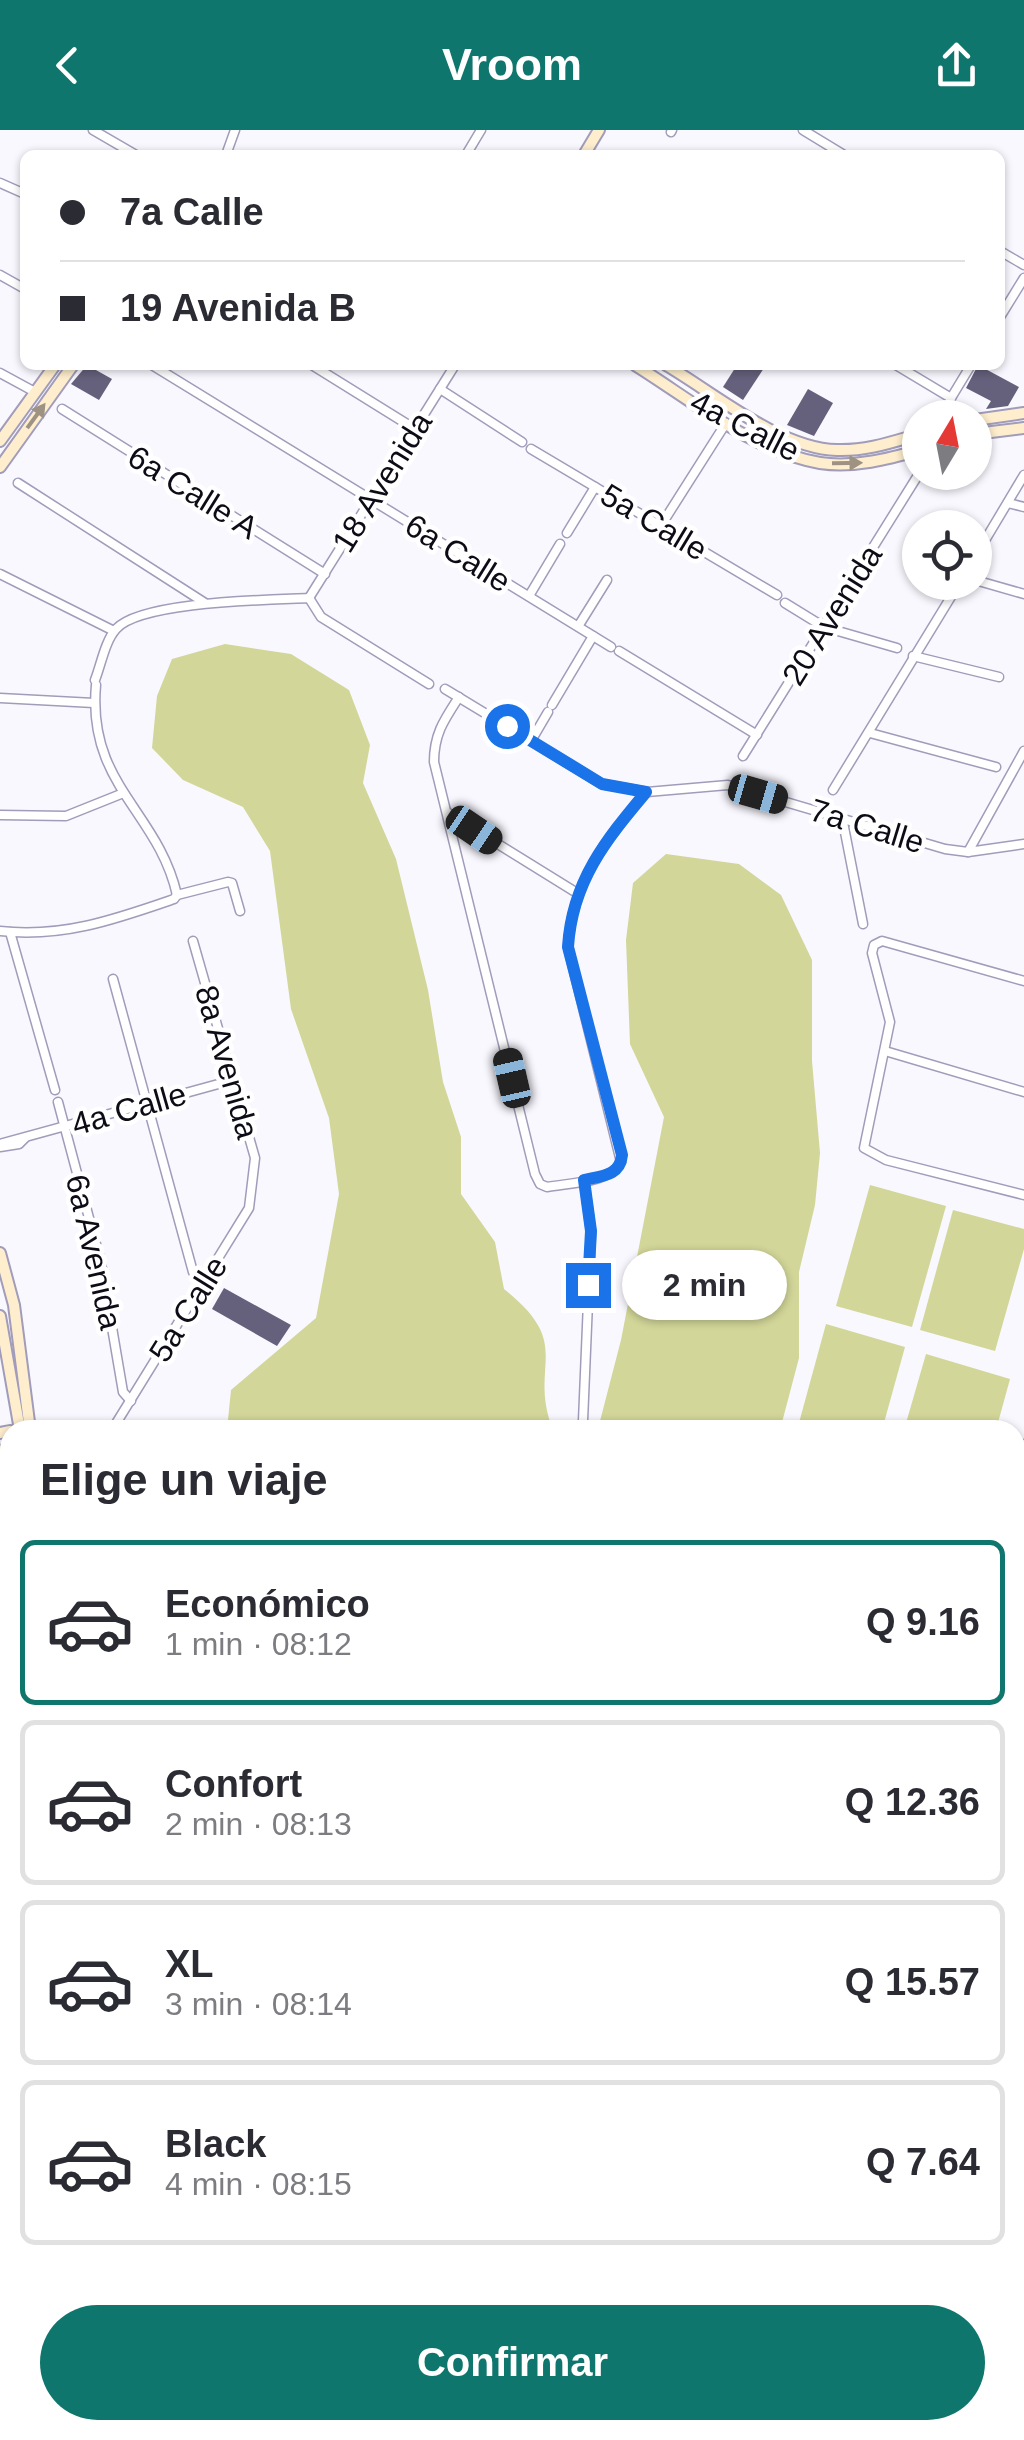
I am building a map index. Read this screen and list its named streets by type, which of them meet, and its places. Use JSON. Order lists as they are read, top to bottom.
{
  "streets": {
    "main road": ["4a Calle"],
    "street": [
      "18 Avenida",
      "6a Calle A",
      "5a Calle",
      "6a Calle",
      "20 Avenida",
      "7a Calle",
      "8a Avenida",
      "6a Avenida"
    ]
  },
  "crossings": [
    ["4a Calle", "8a Avenida"],
    ["4a Calle", "6a Avenida"],
    ["18 Avenida", "6a Calle A"],
    ["18 Avenida", "6a Calle"],
    ["5a Calle", "8a Avenida"],
    ["5a Calle", "6a Avenida"],
    ["6a Calle", "20 Avenida"]
  ],
  "north": "top",
  "page": {
    "header": "Vroom",
    "banner": ["7a Calle", "19 Avenida B"],
    "bubble": "2 min",
    "heading": "Elige un viaje",
    "list": [
      {
        "name": "Económico",
        "note": "1 min · 08:12",
        "value": "Q 9.16"
      },
      {
        "name": "Confort",
        "note": "2 min · 08:13",
        "value": "Q 12.36"
      },
      {
        "name": "XL",
        "note": "3 min · 08:14",
        "value": "Q 15.57"
      },
      {
        "name": "Black",
        "note": "4 min · 08:15",
        "value": "Q 7.64"
      }
    ],
    "buttons": "Confirmar"
  }
}
